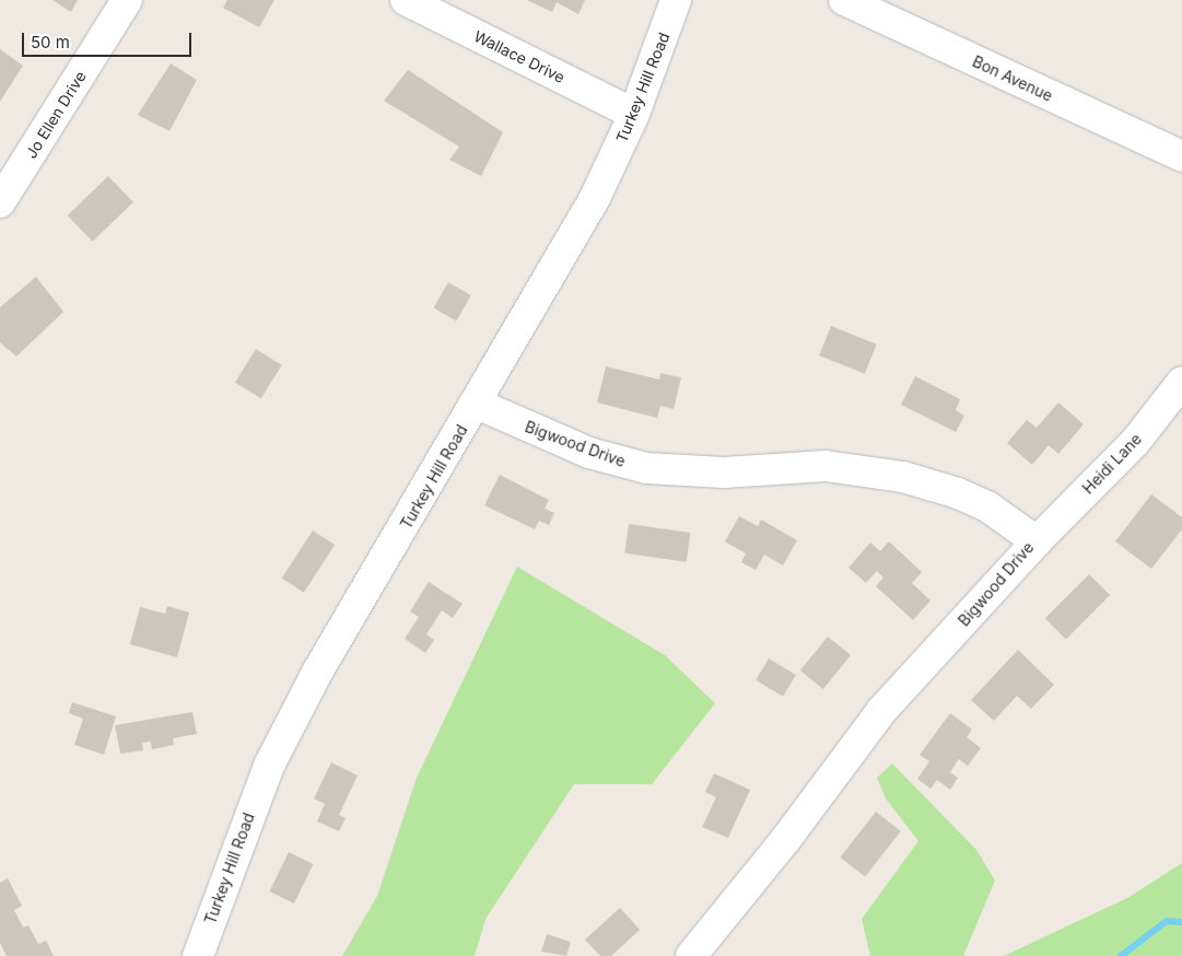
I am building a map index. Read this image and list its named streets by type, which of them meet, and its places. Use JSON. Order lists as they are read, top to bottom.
{
  "streets": {
    "street": [
      "Wallace Drive",
      "Bon Avenue",
      "Turkey Hill Road",
      "Jo Ellen Drive",
      "Bigwood Drive",
      "Heidi Lane"
    ]
  },
  "crossings": [
    ["Wallace Drive", "Turkey Hill Road"],
    ["Turkey Hill Road", "Bigwood Drive"],
    ["Bigwood Drive", "Heidi Lane"]
  ],
  "scale_bar": "50 m"
}
